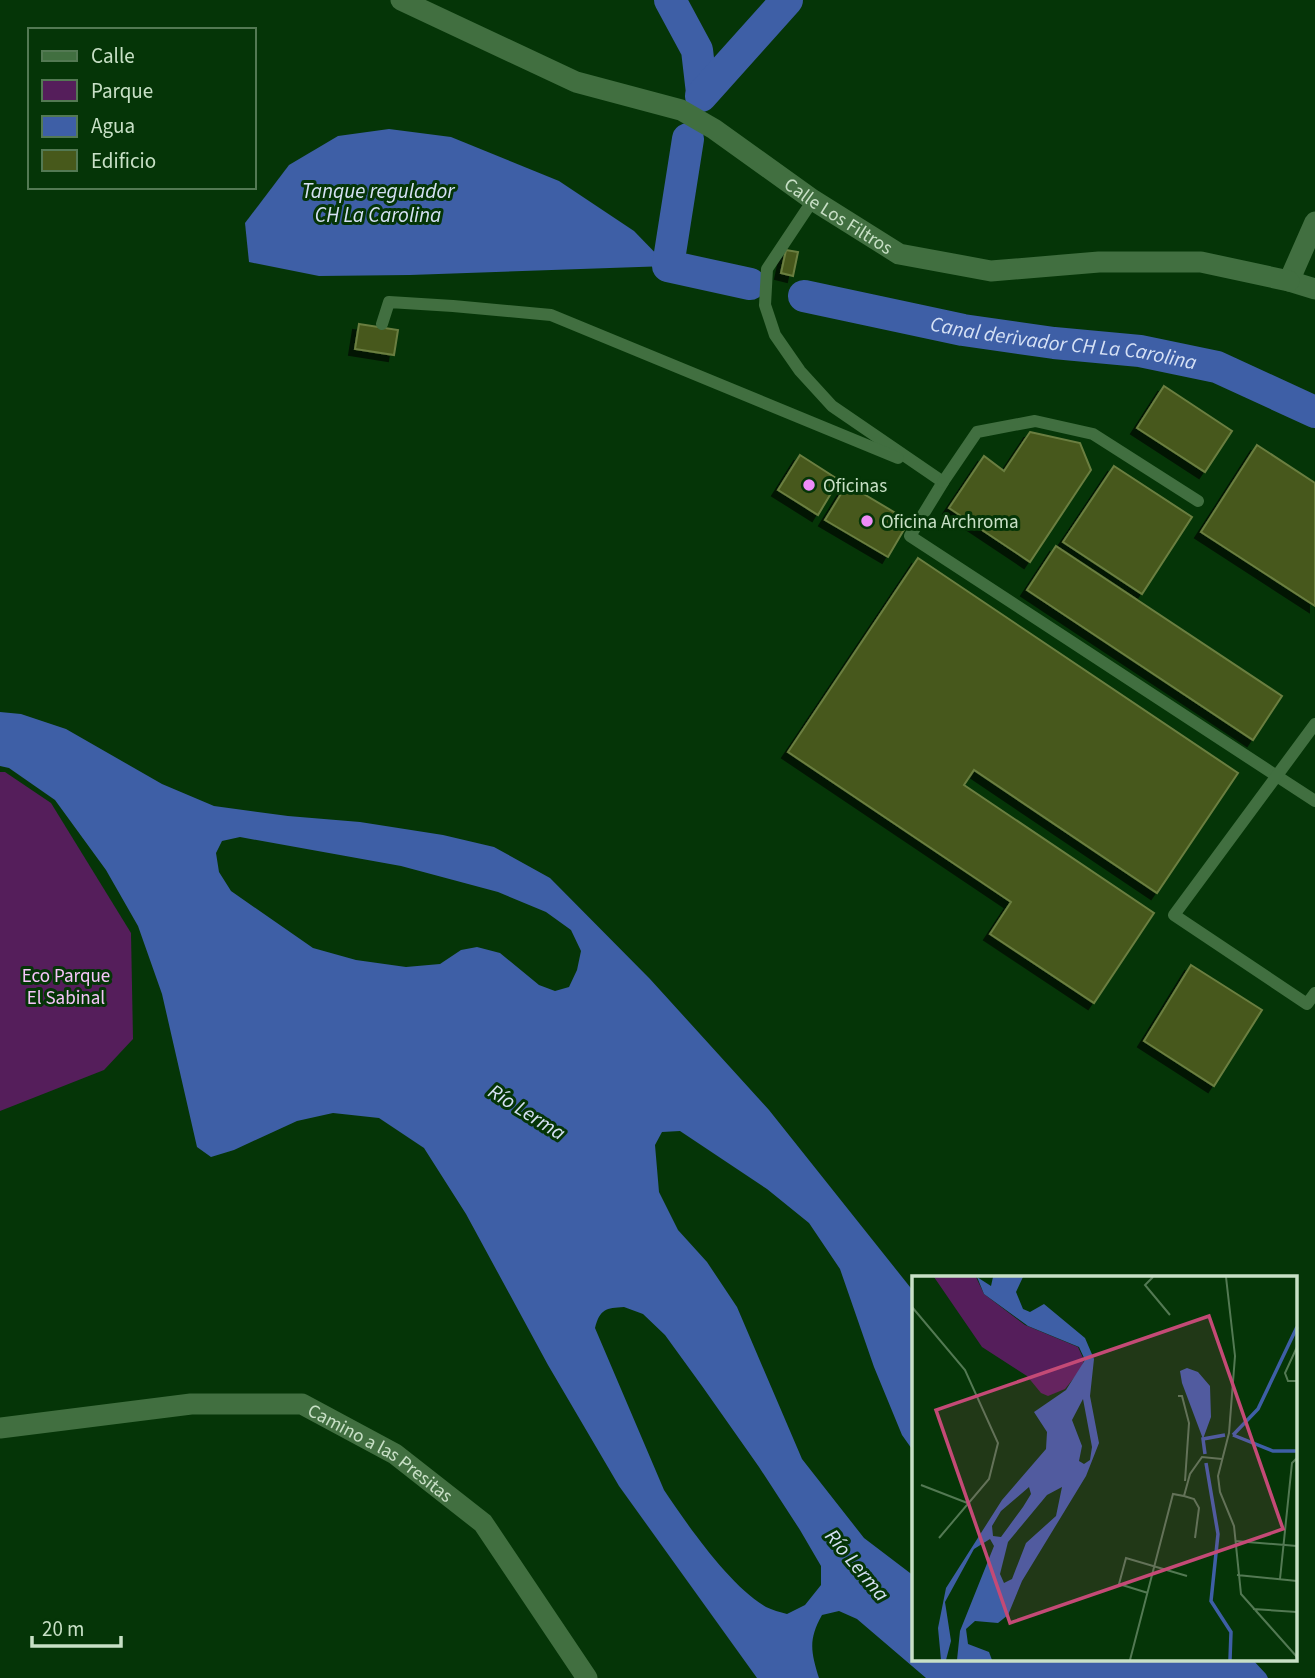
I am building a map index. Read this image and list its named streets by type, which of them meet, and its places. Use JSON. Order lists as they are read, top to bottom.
{
  "streets": {
    "street": ["Calle Los Filtros", "Camino a las Presitas"]
  },
  "water": ["Tanque regulador CH La Carolina", "Canal derivador CH La Carolina", "Río Lerma"],
  "parks": ["Eco Parque El Sabinal"],
  "places": ["Oficinas", "Oficina Archroma"],
  "legend": [
    "Calle",
    "Parque",
    "Agua",
    "Edificio"
  ],
  "scale_bar": "20 m"
}
